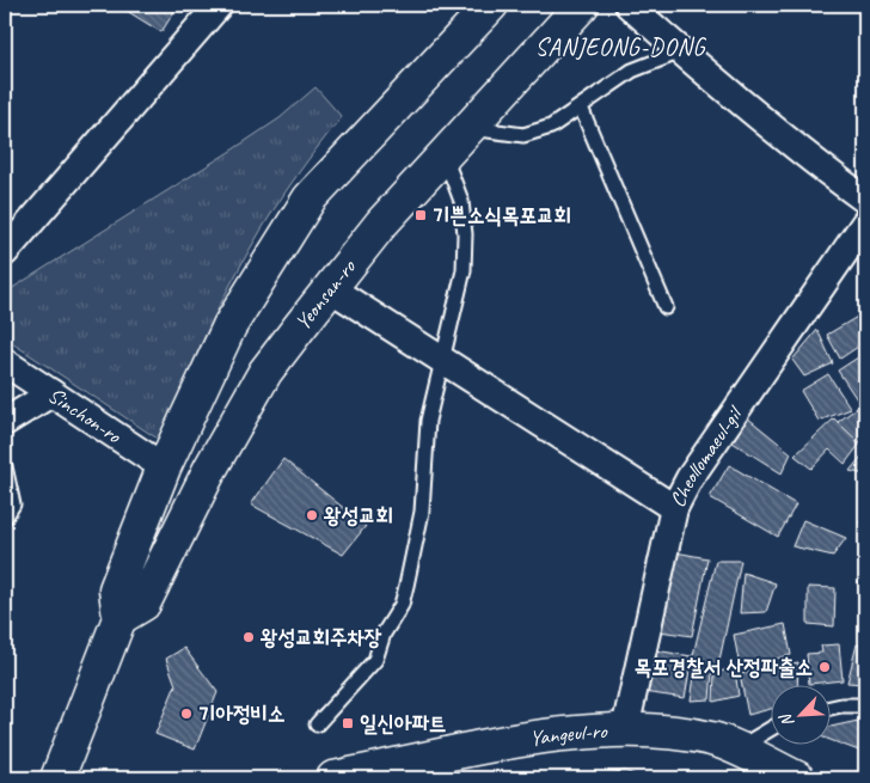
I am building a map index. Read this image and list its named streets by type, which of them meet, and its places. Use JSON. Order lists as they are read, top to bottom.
{
  "streets": {
    "street": [
      "Yeonsan-ro",
      "Sinchon-ro",
      "Cheollomaeul-gil",
      "Yangeul-ro"
    ]
  },
  "crossings": [
    ["Cheollomaeul-gil", "Yangeul-ro"]
  ],
  "districts": ["SANJEONG-DONG"],
  "places": {
    "transit": ["기쁜소식목포교회", "일신아파트"],
    "other": [
      "왕성교회",
      "왕성교회주차장",
      "목포경찰서 산정파출소",
      "기아정비소"
    ]
  },
  "north": "bottom left"
}
